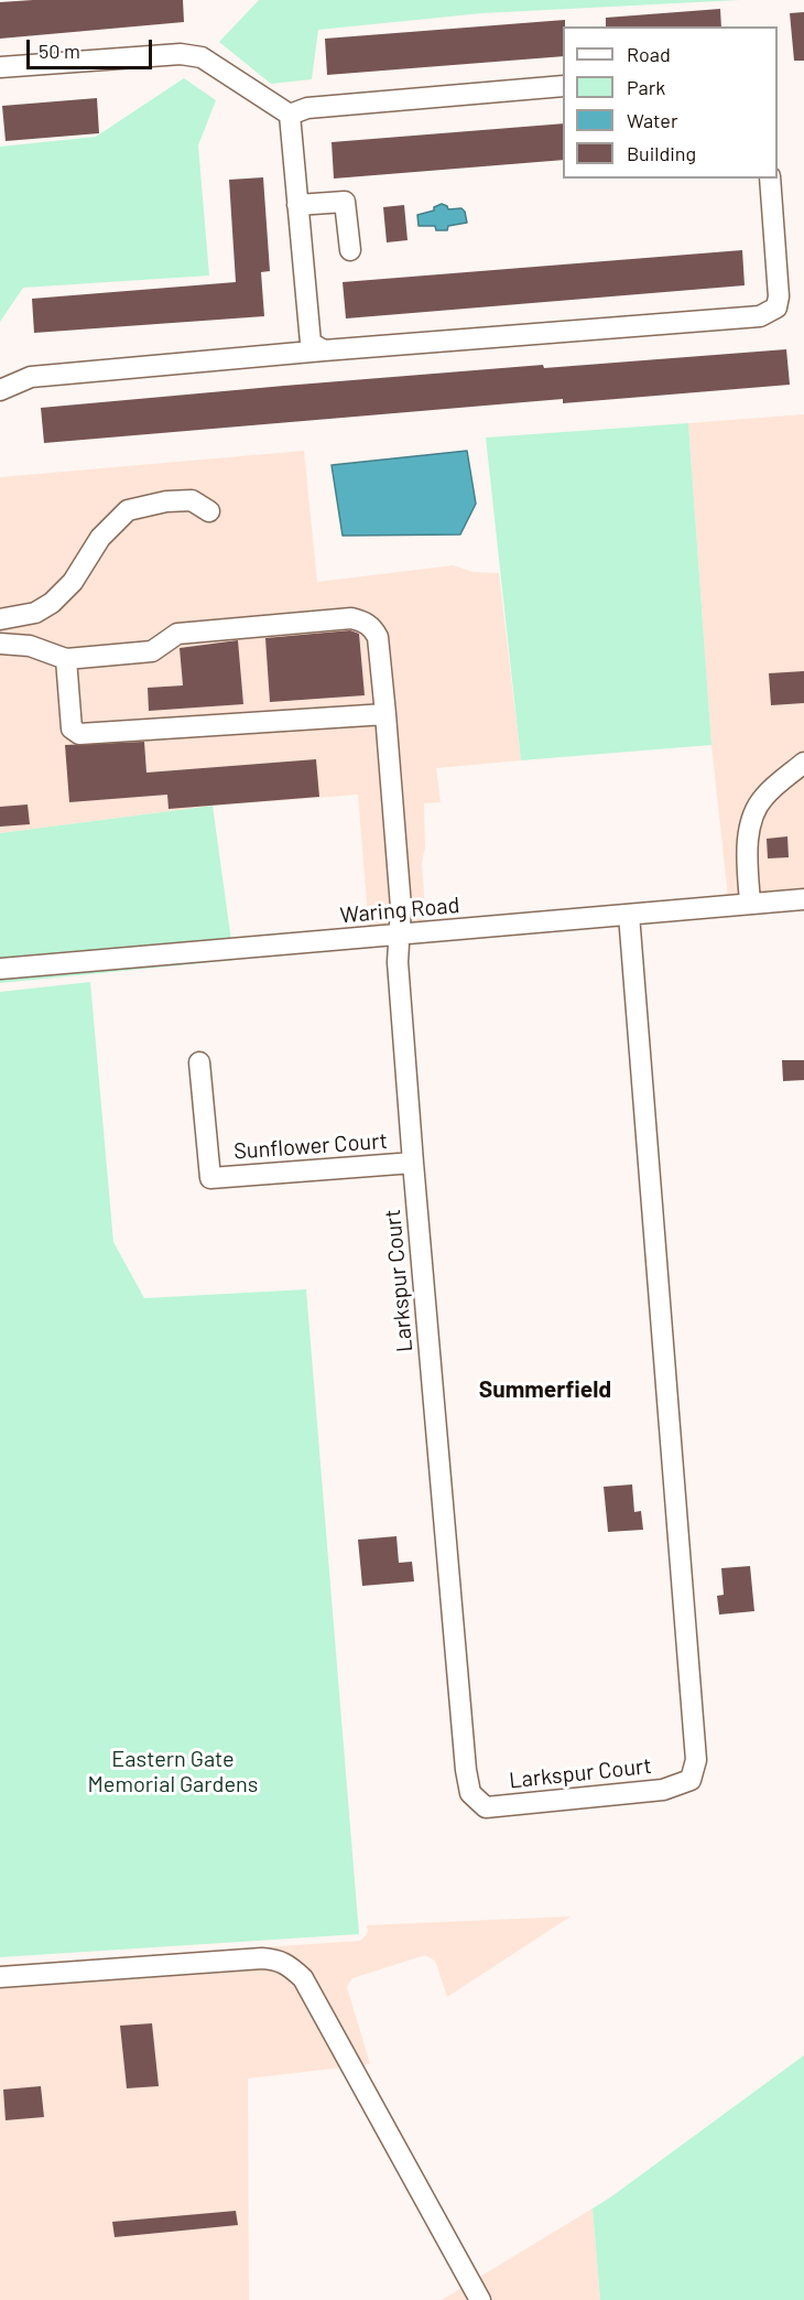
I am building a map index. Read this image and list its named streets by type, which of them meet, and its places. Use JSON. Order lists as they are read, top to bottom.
{
  "streets": {
    "street": ["Waring Road", "Sunflower Court", "Larkspur Court"]
  },
  "crossings": [
    ["Waring Road", "Larkspur Court"],
    ["Sunflower Court", "Larkspur Court"]
  ],
  "districts": ["Summerfield"],
  "parks": ["Eastern Gate Memorial Gardens"],
  "legend": [
    "Road",
    "Park",
    "Water",
    "Building"
  ],
  "scale_bar": "50 m"
}
